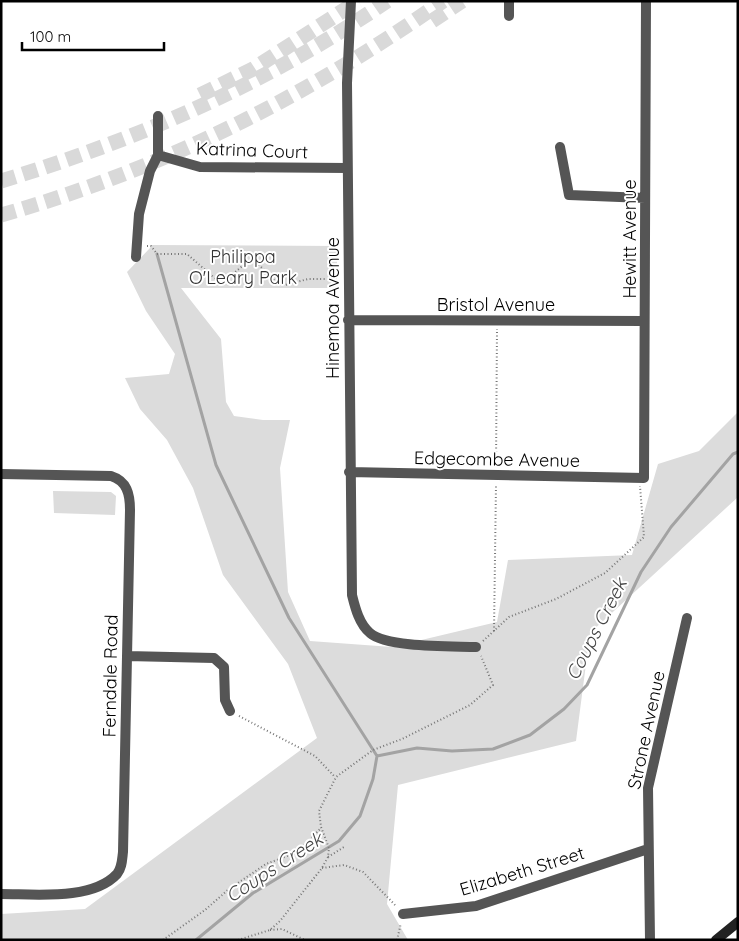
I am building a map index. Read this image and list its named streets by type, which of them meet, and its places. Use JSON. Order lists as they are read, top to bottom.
{
  "streets": {
    "street": [
      "Katrina Court",
      "Hewitt Avenue",
      "Bristol Avenue",
      "Hinemoa Avenue",
      "Edgecombe Avenue",
      "Ferndale Road",
      "Strone Avenue",
      "Elizabeth Street"
    ]
  },
  "crossings": [
    ["Katrina Court", "Hinemoa Avenue"],
    ["Hewitt Avenue", "Bristol Avenue"],
    ["Hewitt Avenue", "Edgecombe Avenue"],
    ["Bristol Avenue", "Hinemoa Avenue"],
    ["Hinemoa Avenue", "Edgecombe Avenue"],
    ["Strone Avenue", "Elizabeth Street"]
  ],
  "water": ["Coups Creek"],
  "parks": ["Philippa O'Leary Park"],
  "scale_bar": "100 m"
}
